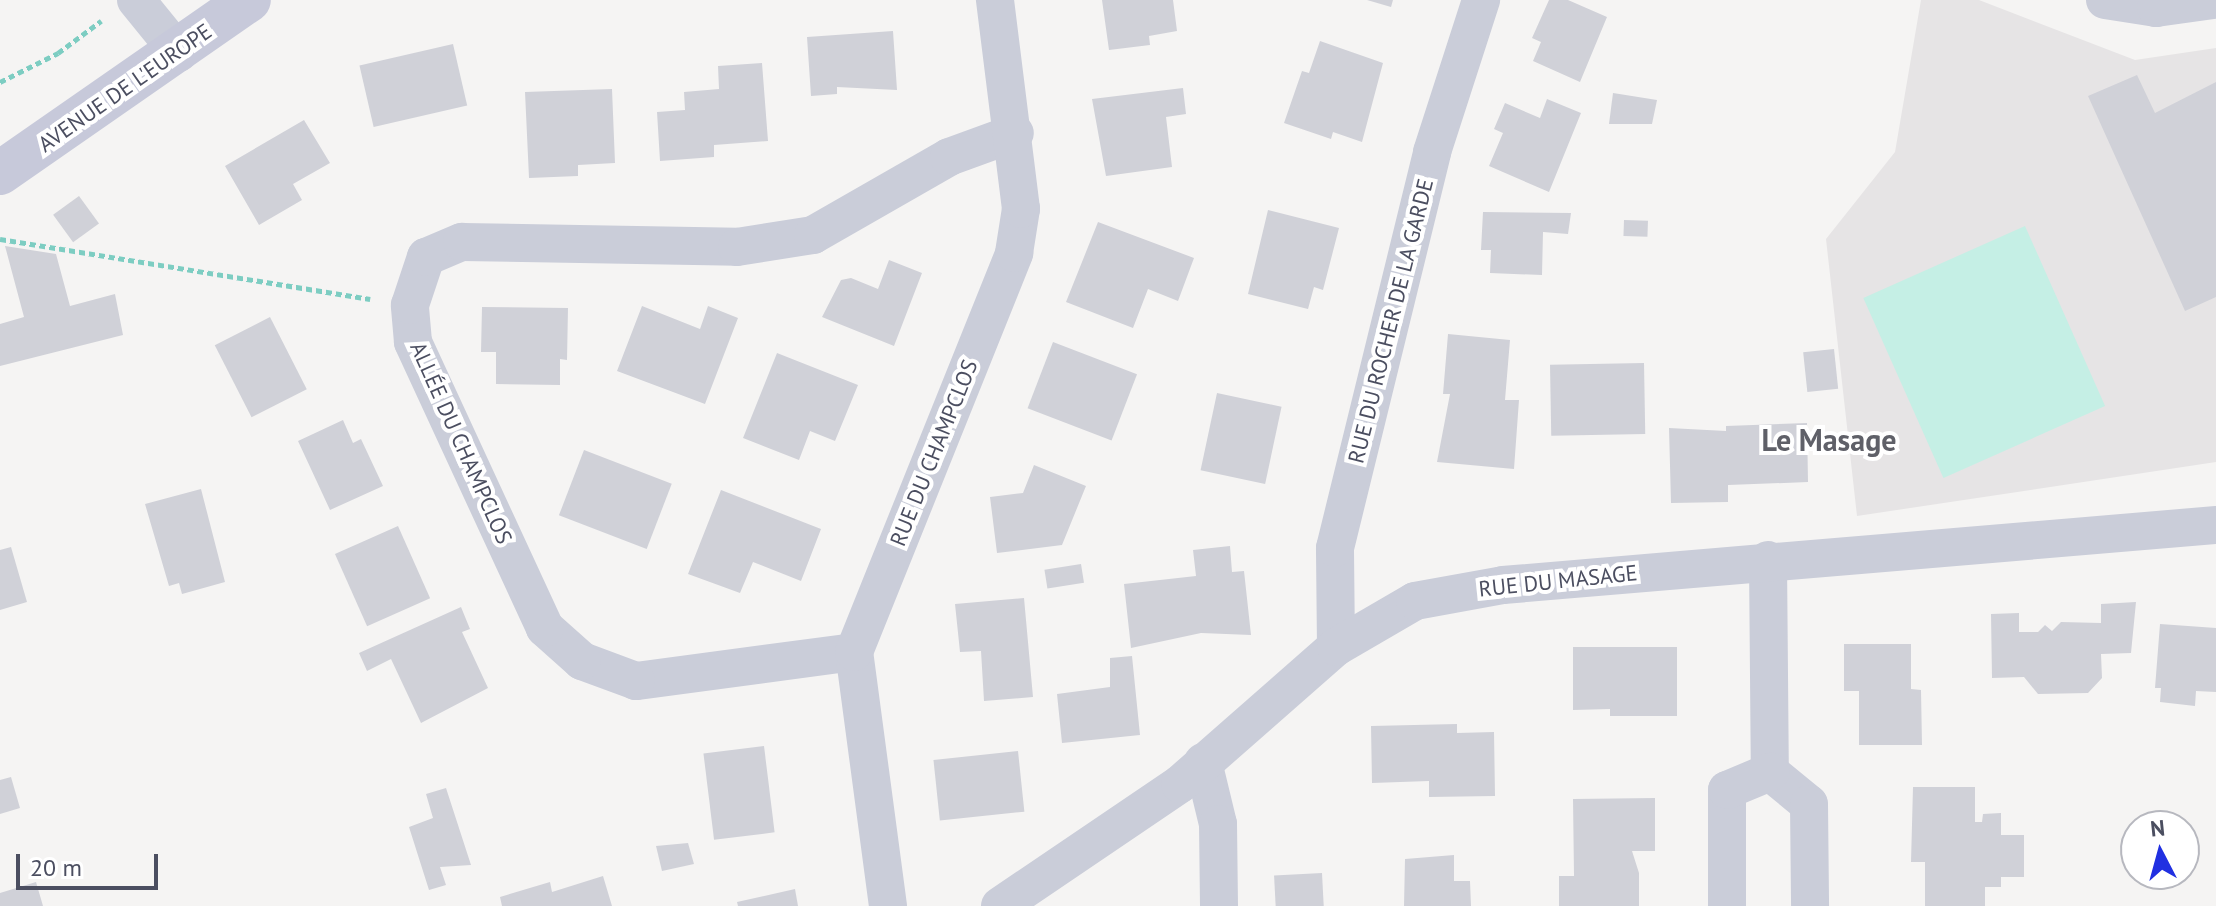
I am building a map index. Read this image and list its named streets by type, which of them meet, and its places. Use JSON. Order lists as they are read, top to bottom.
{
  "streets": {
    "main road": ["AVENUE DE L'EUROPE"],
    "street": [
      "RUE DU ROCHER DE LA GARDE",
      "ALLÉE DU CHAMPCLOS",
      "RUE DU CHAMPCLOS",
      "RUE DU MASAGE"
    ]
  },
  "crossings": [
    ["RUE DU ROCHER DE LA GARDE", "RUE DU MASAGE"],
    ["ALLÉE DU CHAMPCLOS", "RUE DU CHAMPCLOS"]
  ],
  "districts": ["Le Masage"],
  "scale_bar": "20 m",
  "north": "top"
}
